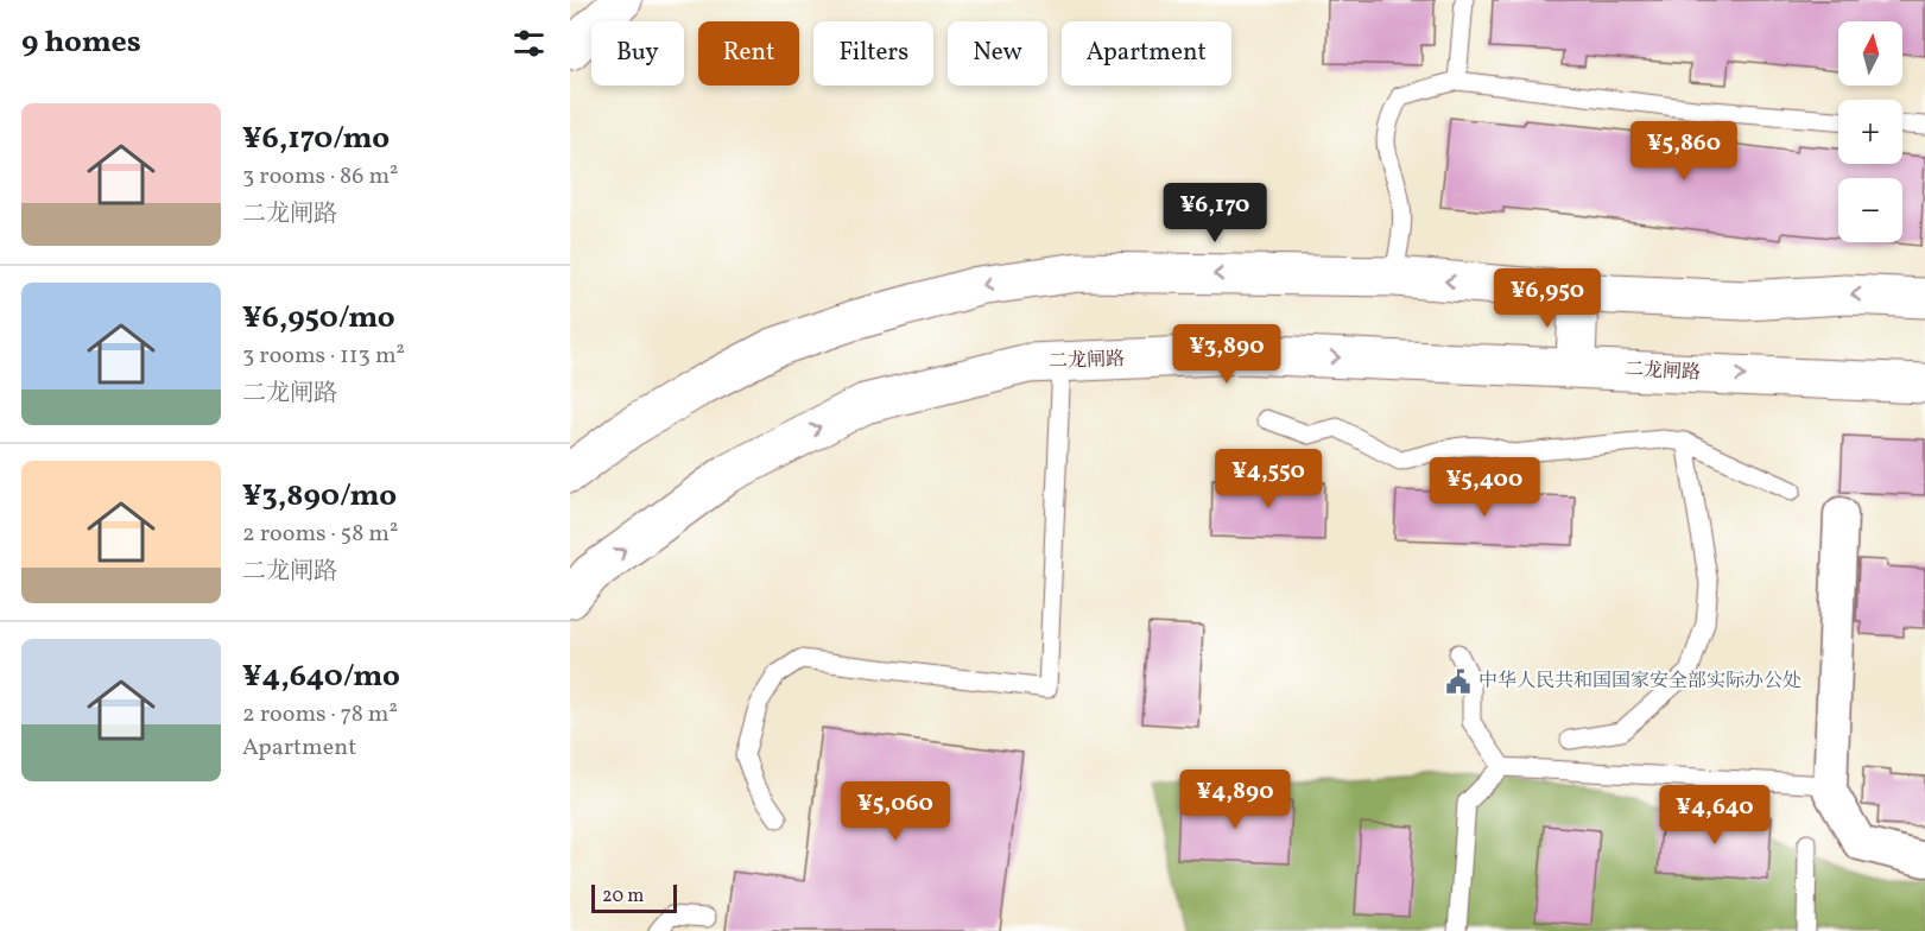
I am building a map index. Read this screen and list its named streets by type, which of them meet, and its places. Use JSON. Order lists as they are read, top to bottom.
{
  "streets": {
    "main road": ["二龙闸路"]
  },
  "places": {
    "public building": ["中华人民共和国国家安全部实际办公处"]
  },
  "scale_bar": "20 m",
  "north": "top",
  "page": {
    "heading": "9 homes",
    "map_buttons": ["+", "−"],
    "chip": [
      "Buy",
      "Rent",
      "Filters",
      "New",
      "Apartment"
    ],
    "list": [
      {
        "name": "¥6,170/mo",
        "note": "3 rooms · 86 m² · 二龙闸路"
      },
      {
        "name": "¥6,950/mo",
        "note": "3 rooms · 113 m² · 二龙闸路"
      },
      {
        "name": "¥3,890/mo",
        "note": "2 rooms · 58 m² · 二龙闸路"
      },
      {
        "name": "¥4,640/mo",
        "note": "2 rooms · 78 m² · Apartment"
      }
    ],
    "price": [
      "¥5,860",
      "¥6,170",
      "¥6,950",
      "¥3,890",
      "¥4,550",
      "¥5,400",
      "¥4,890",
      "¥5,060",
      "¥4,640"
    ],
    "scale": "20 m"
  }
}
